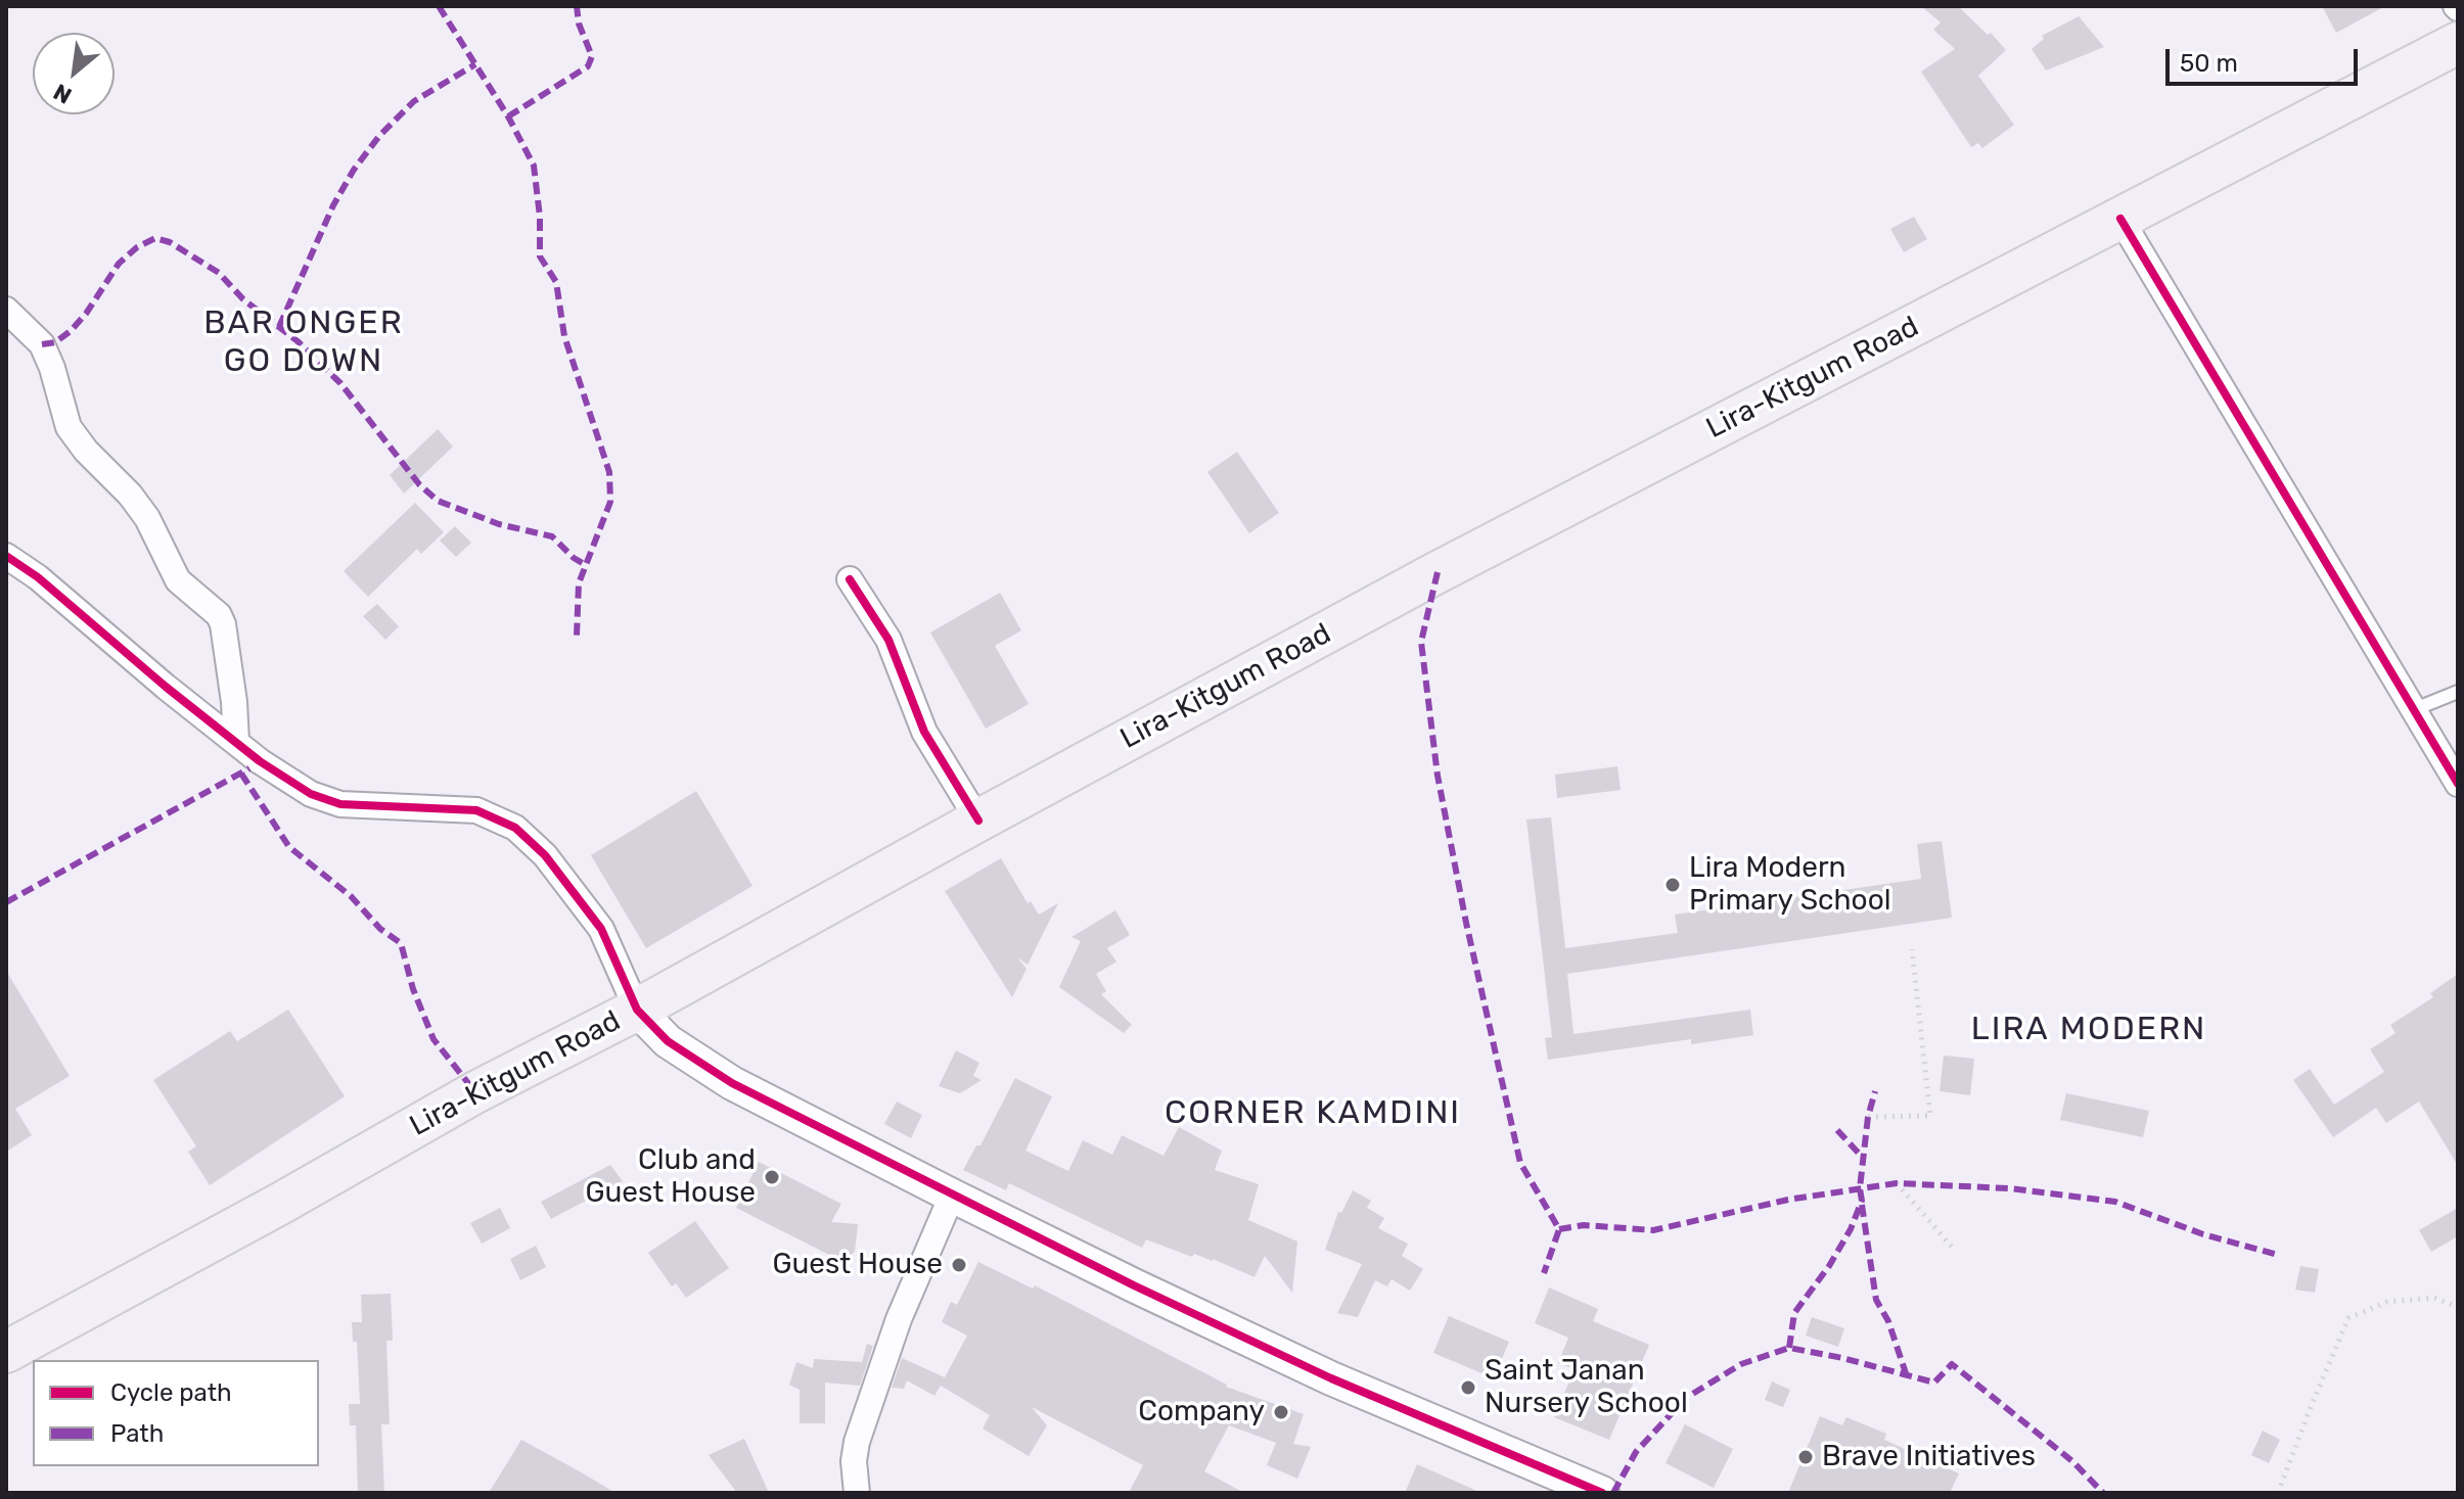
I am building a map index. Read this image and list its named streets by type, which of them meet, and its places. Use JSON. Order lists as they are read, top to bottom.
{
  "streets": {
    "main road": ["Lira-Kitgum Road"]
  },
  "districts": ["BAR ONGER GO DOWN", "LIRA MODERN", "CORNER KAMDINI"],
  "places": [
    "Lira Modern Primary School",
    "Club and Guest House",
    "Guest House",
    "Saint Janan Nursery School",
    "Company",
    "Brave Initiatives"
  ],
  "legend": ["Cycle path", "Path"],
  "scale_bar": "50 m",
  "north": "bottom left"
}
